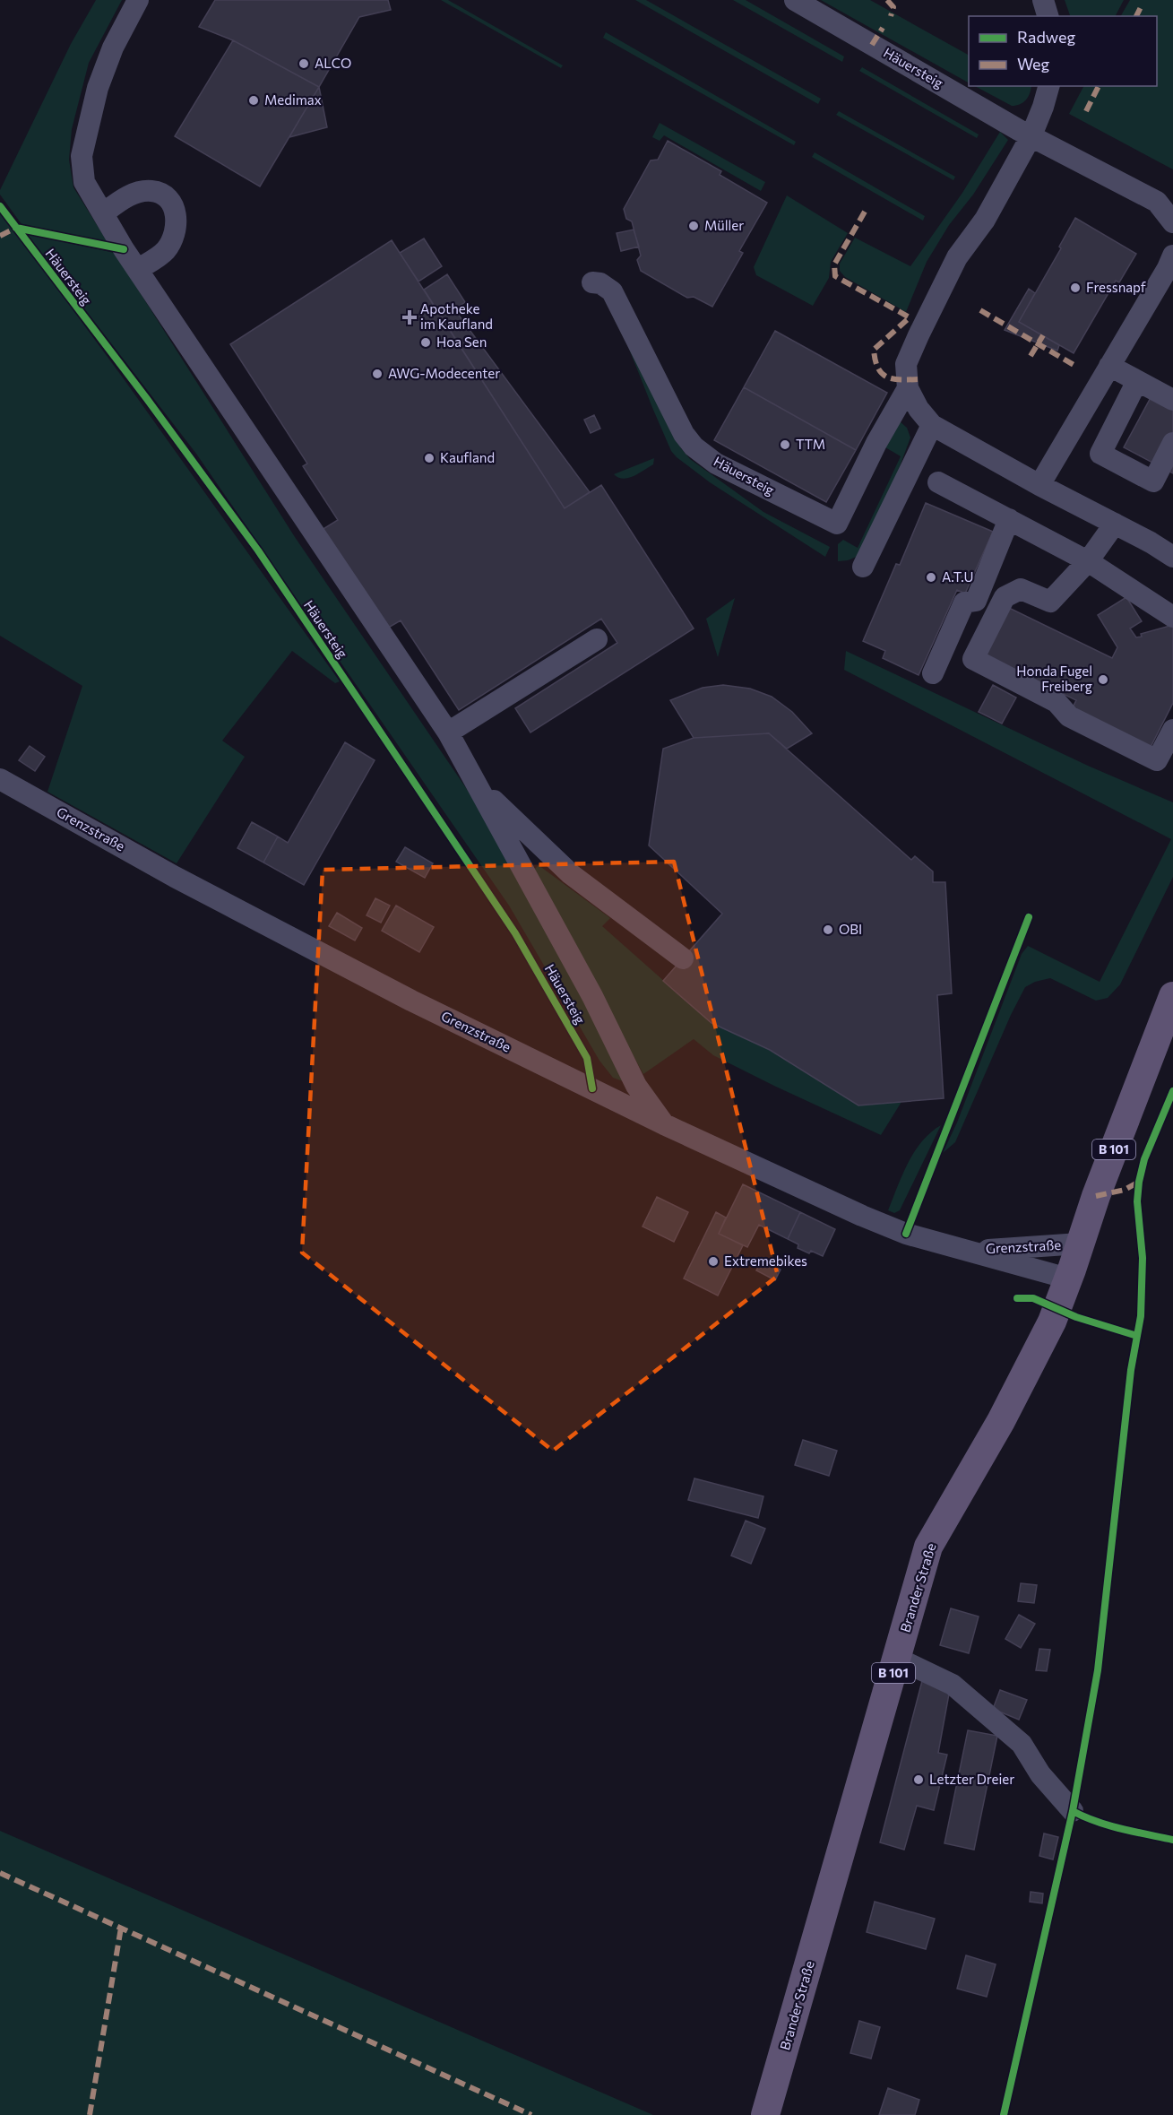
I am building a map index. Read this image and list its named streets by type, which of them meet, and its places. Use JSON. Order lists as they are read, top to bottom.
{
  "streets": {
    "main road": ["B 101", "Brander Straße"],
    "street": ["Häuersteig", "Grenzstraße"]
  },
  "crossings": [
    ["Häuersteig", "Grenzstraße"],
    ["Grenzstraße", "Brander Straße"]
  ],
  "places": {
    "other": [
      "ALCO",
      "Medimax",
      "Müller",
      "Fressnapf",
      "Hoa Sen",
      "AWG-Modecenter",
      "TTM",
      "Kaufland",
      "A.T.U",
      "Honda Fugel Freiberg",
      "OBI",
      "Extremebikes",
      "Letzter Dreier"
    ],
    "health": ["Apotheke im Kaufland"]
  },
  "legend": ["Radweg", "Weg"]
}
